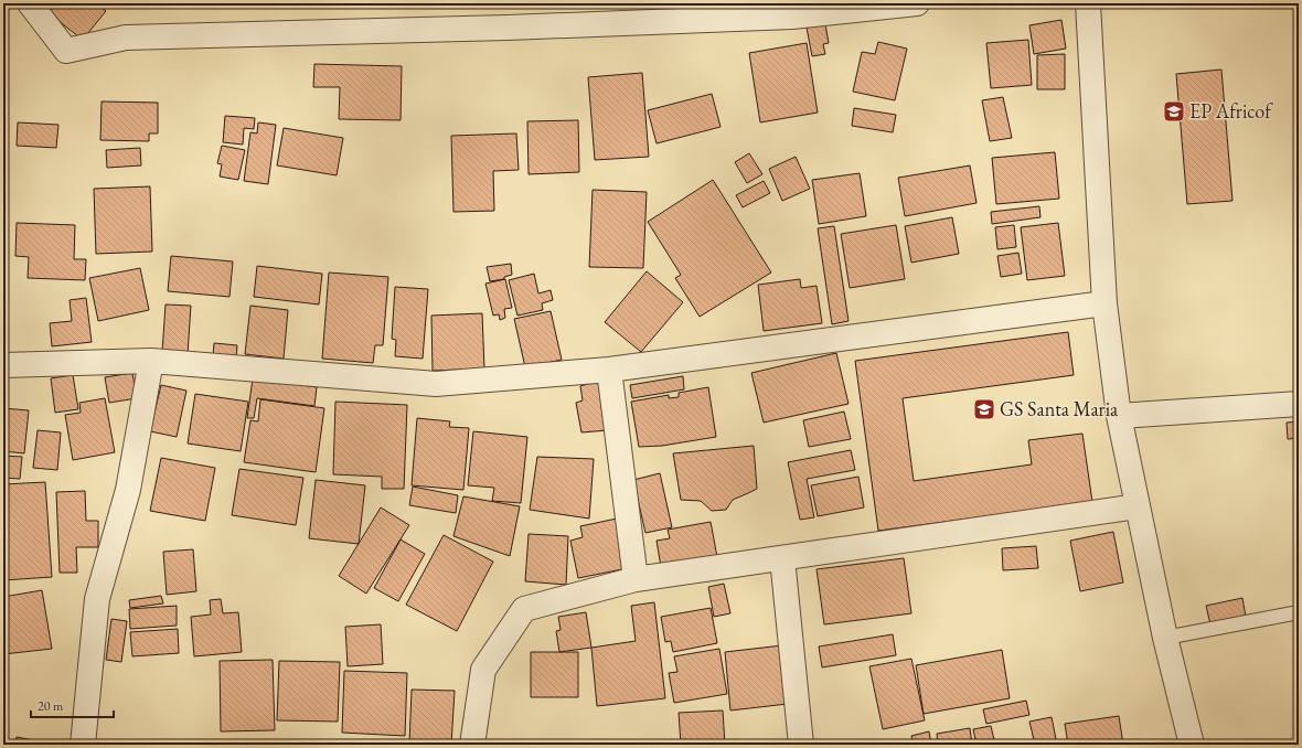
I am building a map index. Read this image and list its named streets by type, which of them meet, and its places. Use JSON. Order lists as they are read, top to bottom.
{
  "places": {
    "school or university": ["EP Africof", "GS Santa Maria"]
  },
  "scale_bar": "20 m"
}
